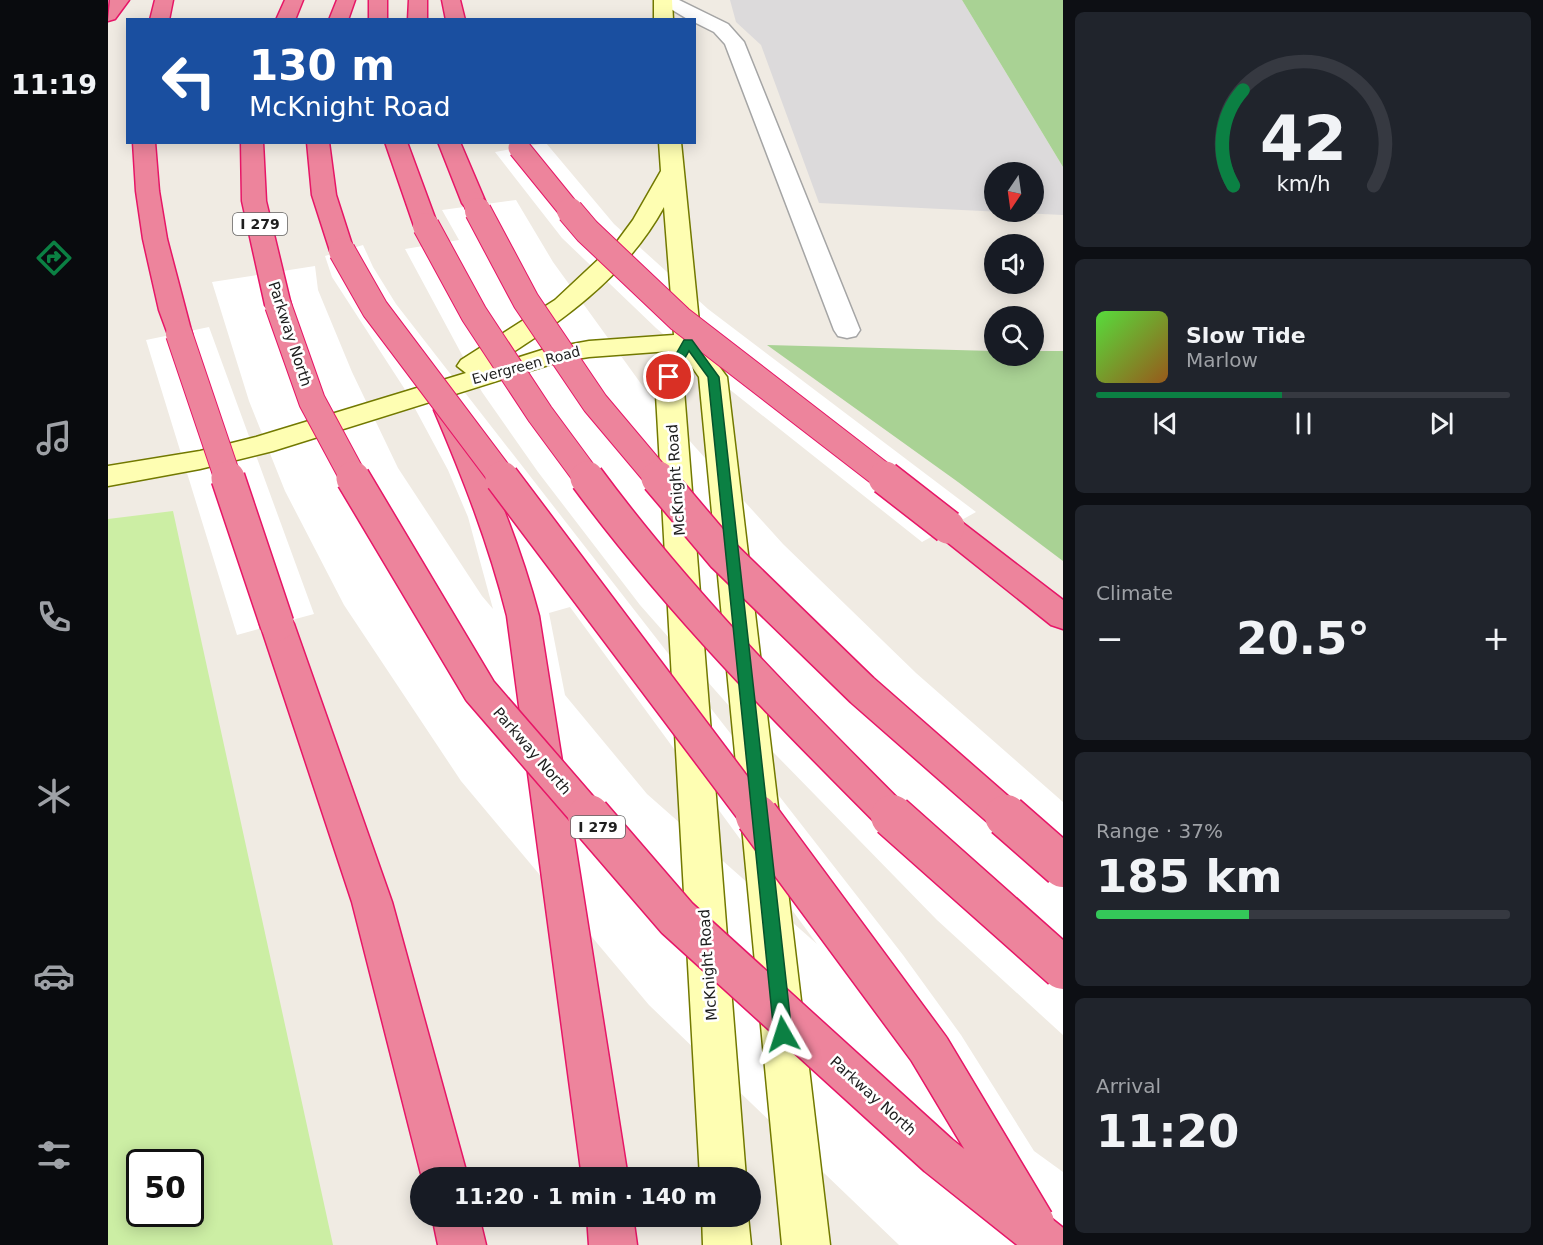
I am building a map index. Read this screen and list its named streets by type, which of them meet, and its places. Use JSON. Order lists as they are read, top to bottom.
{
  "streets": {
    "highway": ["I 279", "Parkway North"],
    "main road": ["Evergreen Road", "McKnight Road"]
  },
  "crossings": [
    ["Evergreen Road", "McKnight Road"]
  ],
  "north": "bottom",
  "page": {
    "tabs": "11:19",
    "turn": ["130 m", "McKnight Road"],
    "song": ["Slow Tide", "Marlow"],
    "tile": [
      "Climate",
      ["Range · 37%", "185 km"],
      ["Arrival", "11:20"]
    ],
    "heat": ["−", "20.5°", "+"],
    "limit": "50",
    "trip": "11:20 · 1 min · 140 m",
    "gauge": ["42", "km/h"]
  }
}
